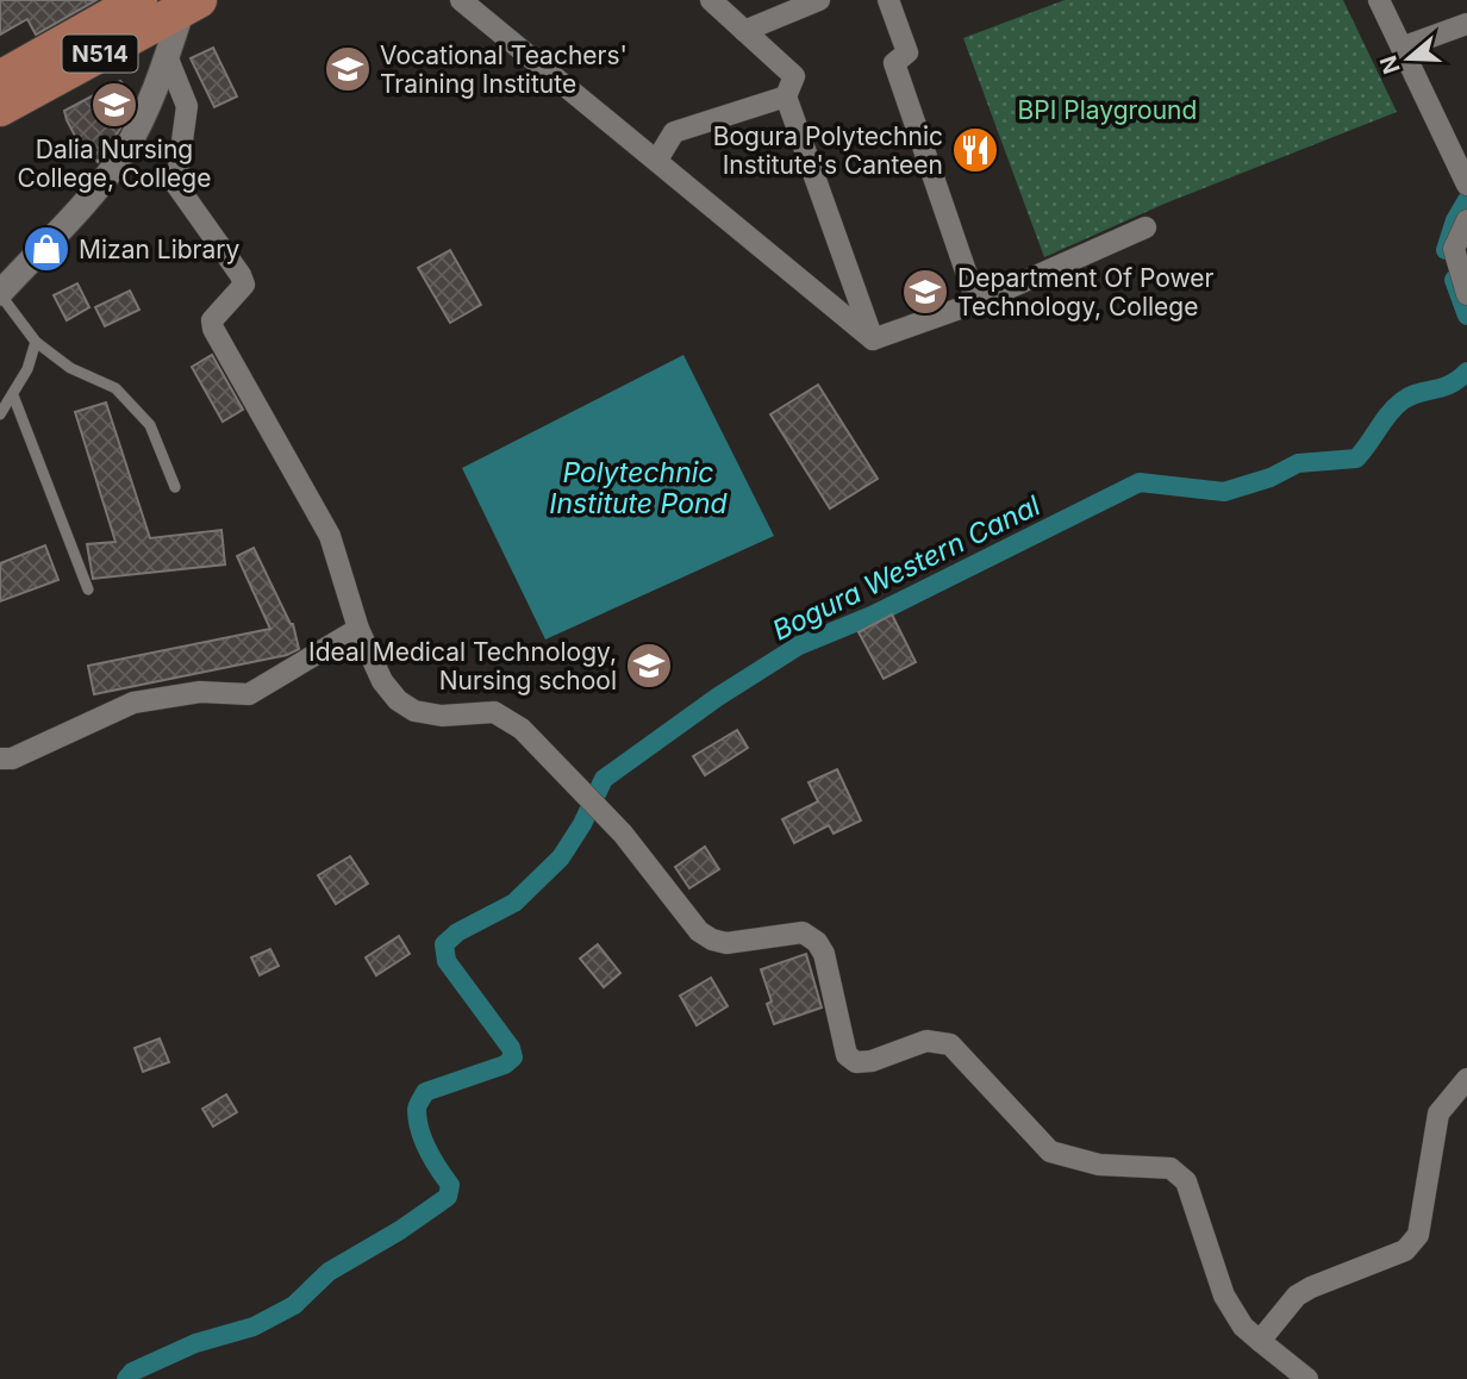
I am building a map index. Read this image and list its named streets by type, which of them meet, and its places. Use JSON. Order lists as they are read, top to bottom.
{
  "streets": {
    "highway": ["N514"]
  },
  "water": ["Polytechnic Institute Pond", "Bogura Western Canal"],
  "parks": ["BPI Playground"],
  "places": {
    "school or university": [
      "Vocational Teachers' Training Institute",
      "Dalia Nursing College, College",
      "Department Of Power Technology, College",
      "Ideal Medical Technology, Nursing school"
    ],
    "restaurant": ["Bogura Polytechnic Institute's Canteen"],
    "shop": ["Mizan Library"]
  },
  "north": "left"
}
